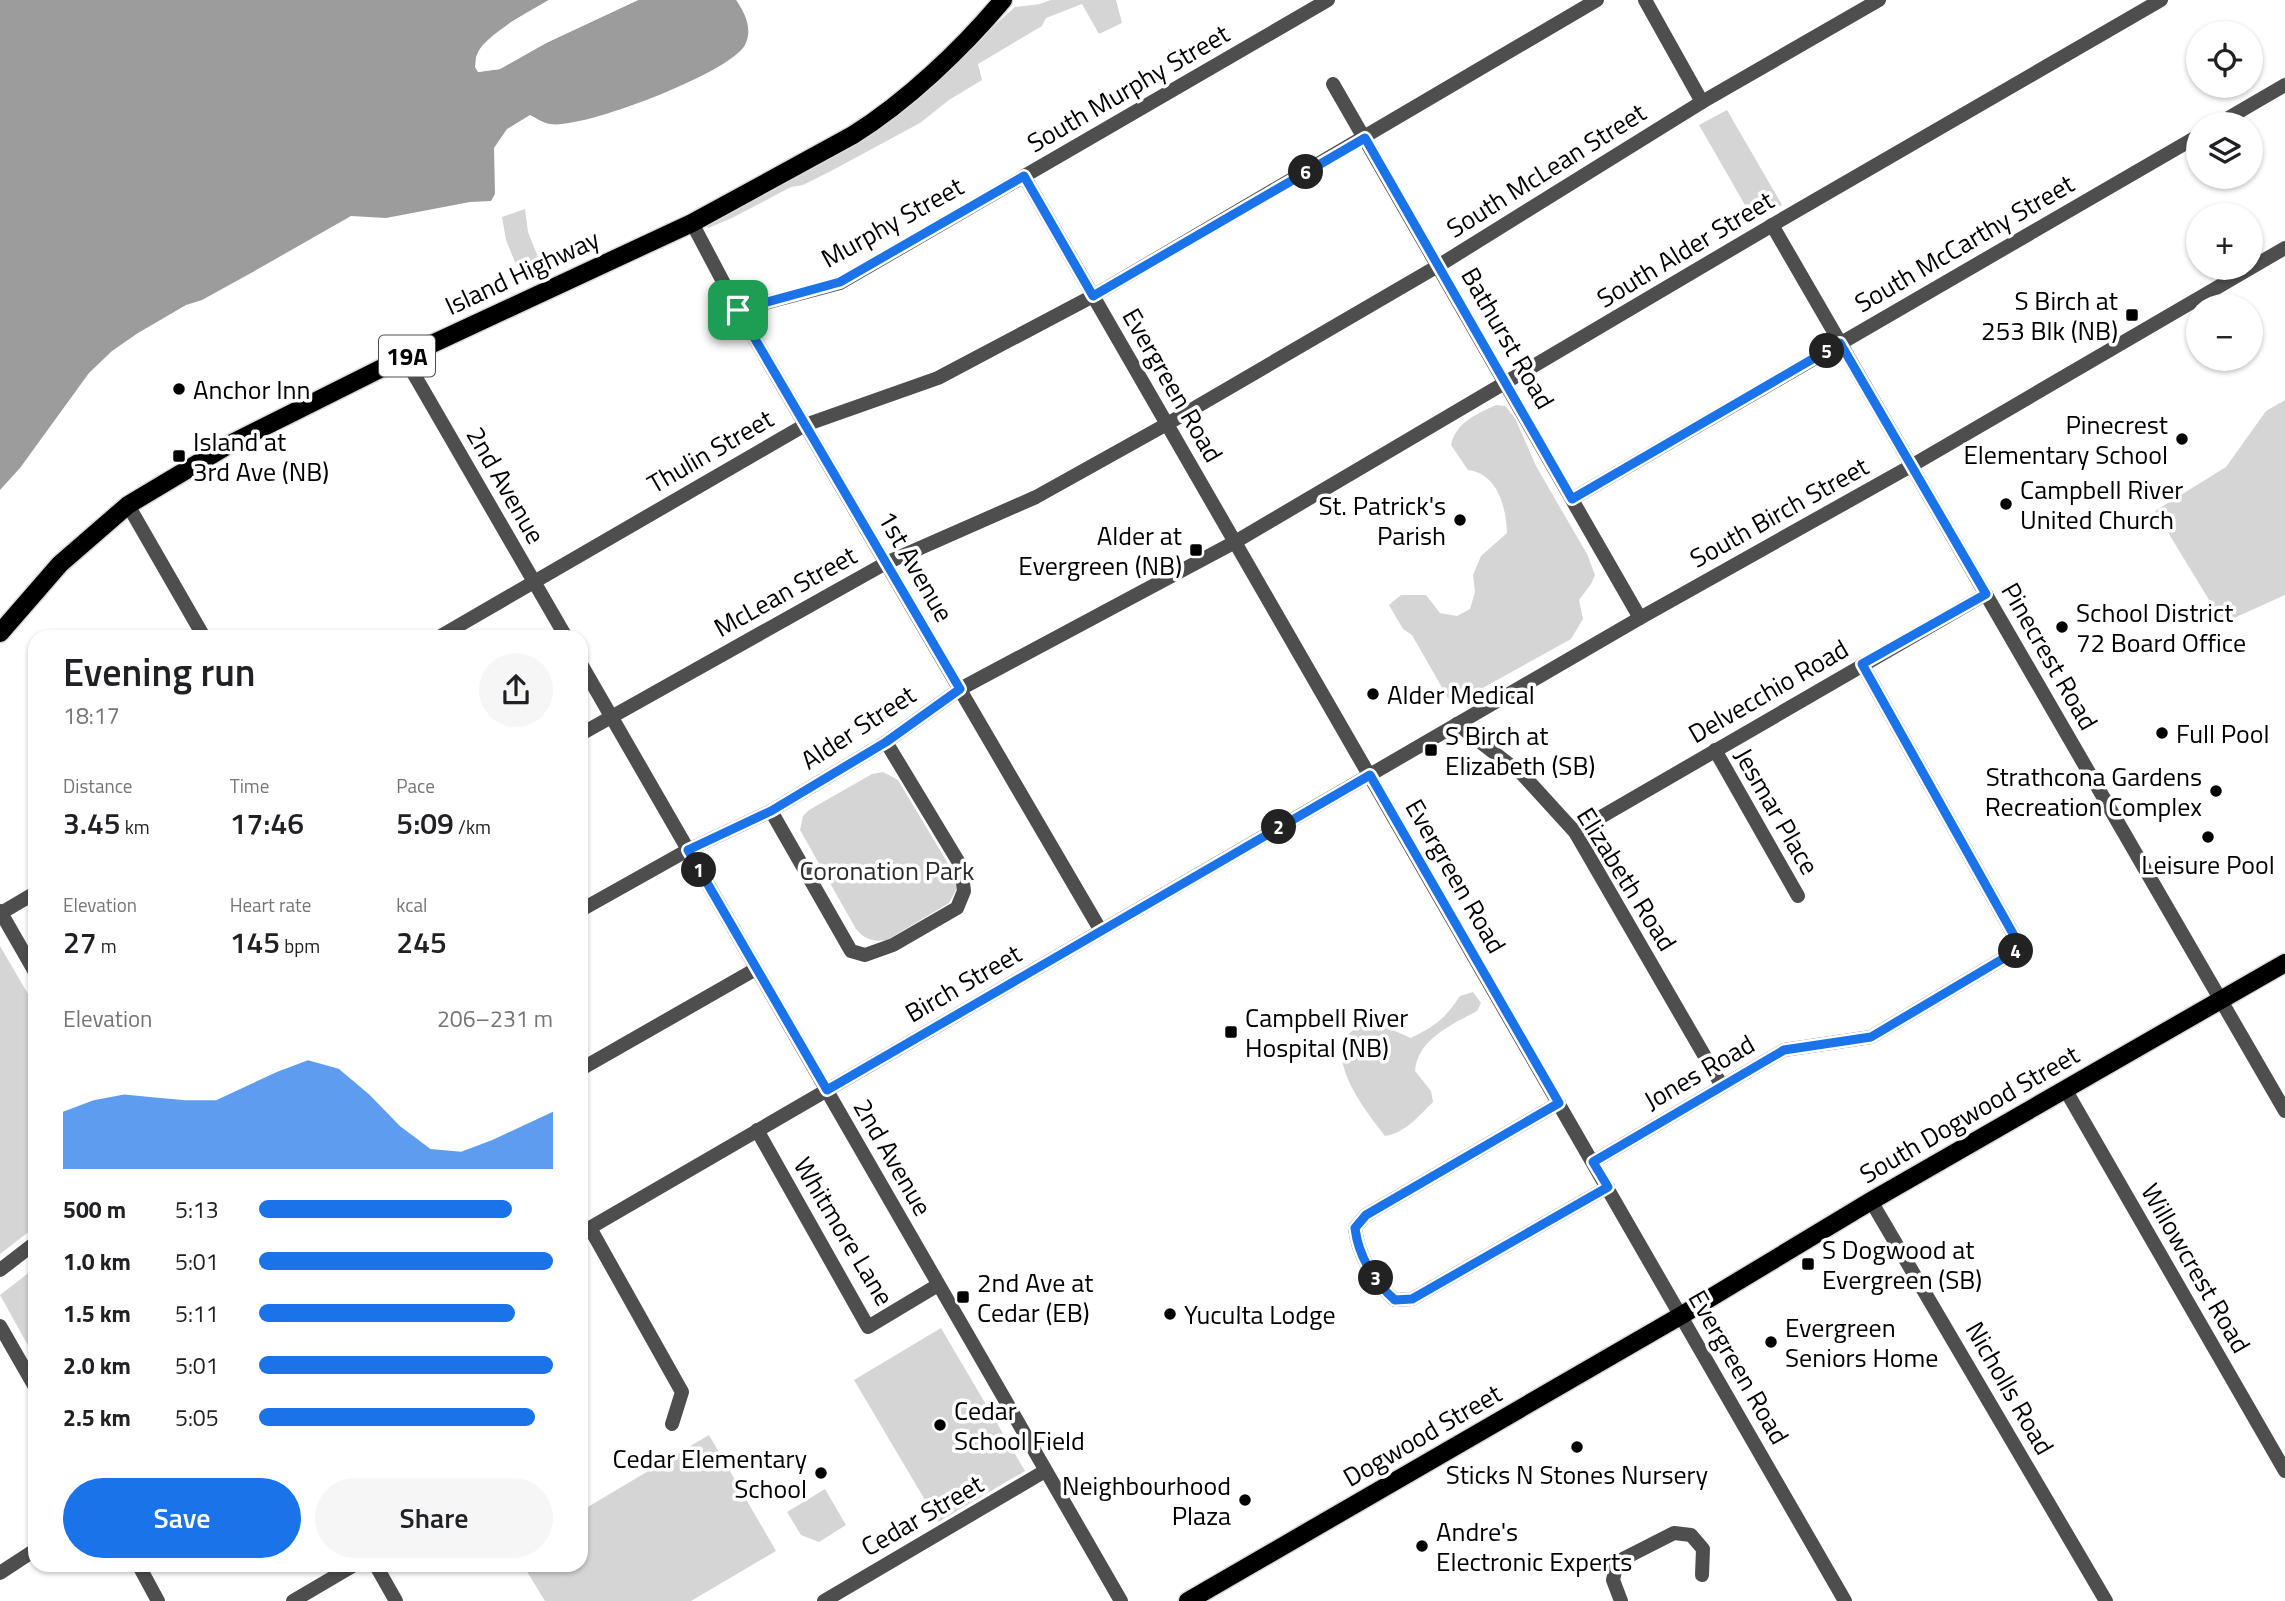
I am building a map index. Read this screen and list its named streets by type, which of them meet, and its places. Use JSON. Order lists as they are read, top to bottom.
{
  "streets": {
    "main road": [
      "Island Highway",
      "19A",
      "South Dogwood Street",
      "Dogwood Street"
    ],
    "street": [
      "South Murphy Street",
      "South McLean Street",
      "Murphy Street",
      "South McCarthy Street",
      "South Alder Street",
      "Bathurst Road",
      "Evergreen Road",
      "Thulin Street",
      "2nd Avenue",
      "South Birch Street",
      "1st Avenue",
      "McLean Street",
      "Pinecrest Road",
      "Delvecchio Road",
      "Alder Street",
      "Jesmar Place",
      "Elizabeth Road",
      "Birch Street",
      "Jones Road",
      "Whitmore Lane",
      "Willowcrest Road",
      "Nicholls Road",
      "Cedar Street"
    ]
  },
  "crossings": [
    ["South Murphy Street", "Murphy Street"],
    ["South Murphy Street", "Evergreen Road"],
    ["South McLean Street", "Bathurst Road"],
    ["South McLean Street", "Evergreen Road"],
    ["South McLean Street", "McLean Street"],
    ["Murphy Street", "Evergreen Road"],
    ["Murphy Street", "1st Avenue"],
    ["South McCarthy Street", "Bathurst Road"],
    ["South McCarthy Street", "Pinecrest Road"],
    ["South Alder Street", "Bathurst Road"],
    ["South Alder Street", "Evergreen Road"],
    ["South Alder Street", "Pinecrest Road"],
    ["South Alder Street", "Alder Street"],
    ["Island Highway", "2nd Avenue"],
    ["Island Highway", "1st Avenue"],
    ["Bathurst Road", "Thulin Street"],
    ["Bathurst Road", "South Birch Street"],
    ["Evergreen Road", "Thulin Street"],
    ["Evergreen Road", "South Birch Street"],
    ["Evergreen Road", "McLean Street"],
    ["Evergreen Road", "Alder Street"],
    ["Evergreen Road", "Birch Street"],
    ["Evergreen Road", "Jones Road"],
    ["Evergreen Road", "South Dogwood Street"],
    ["Evergreen Road", "Dogwood Street"],
    ["Thulin Street", "2nd Avenue"],
    ["Thulin Street", "1st Avenue"],
    ["2nd Avenue", "McLean Street"],
    ["2nd Avenue", "Alder Street"],
    ["2nd Avenue", "Birch Street"],
    ["2nd Avenue", "Whitmore Lane"],
    ["2nd Avenue", "Cedar Street"],
    ["South Birch Street", "Pinecrest Road"],
    ["South Birch Street", "Elizabeth Road"],
    ["South Birch Street", "Birch Street"],
    ["1st Avenue", "McLean Street"],
    ["1st Avenue", "Alder Street"],
    ["1st Avenue", "Birch Street"],
    ["Pinecrest Road", "Delvecchio Road"],
    ["Pinecrest Road", "South Dogwood Street"],
    ["Delvecchio Road", "Jesmar Place"],
    ["Delvecchio Road", "Elizabeth Road"],
    ["Delvecchio Road", "Jones Road"],
    ["Elizabeth Road", "Jones Road"],
    ["Birch Street", "Whitmore Lane"],
    ["South Dogwood Street", "Willowcrest Road"],
    ["South Dogwood Street", "Nicholls Road"],
    ["South Dogwood Street", "Dogwood Street"]
  ],
  "parks": ["Coronation Park"],
  "places": {
    "transit": [
      "S Birch at 253 Blk (NB)",
      "Island at 3rd Ave (NB)",
      "Alder at Evergreen (NB)",
      "S Birch at Elizabeth (SB)",
      "Campbell River Hospital (NB)",
      "S Dogwood at Evergreen (SB)",
      "2nd Ave at Cedar (EB)"
    ],
    "other": [
      "Anchor Inn",
      "Pinecrest Elementary School",
      "Campbell River United Church",
      "St. Patrick's Parish",
      "School District 72 Board Office",
      "Alder Medical",
      "Full Pool",
      "Strathcona Gardens Recreation Complex",
      "Leisure Pool",
      "Yuculta Lodge",
      "Evergreen Seniors Home",
      "Cedar School Field",
      "Sticks N Stones Nursery",
      "Cedar Elementary School",
      "Neighbourhood Plaza",
      "Andre's Electronic Experts"
    ]
  },
  "page": {
    "map_buttons": ["+", "−"],
    "pins": [
      "6",
      "5",
      "2",
      "1",
      "4",
      "3"
    ],
    "heading": ["Evening run", "18:17"],
    "stats": [
      ["Distance", "3.45 km"],
      ["Time", "17:46"],
      ["Pace", "5:09 /km"],
      ["Elevation", "27 m"],
      ["Heart rate", "145 bpm"],
      ["kcal", "245"]
    ],
    "chart": ["Elevation", "206–231 m"],
    "list": [
      {
        "name": "500 m",
        "note": "5:13"
      },
      {
        "name": "1.0 km",
        "note": "5:01"
      },
      {
        "name": "1.5 km",
        "note": "5:11"
      },
      {
        "name": "2.0 km",
        "note": "5:01"
      },
      {
        "name": "2.5 km",
        "note": "5:05"
      }
    ],
    "buttons": ["Save", "Share"]
  }
}
